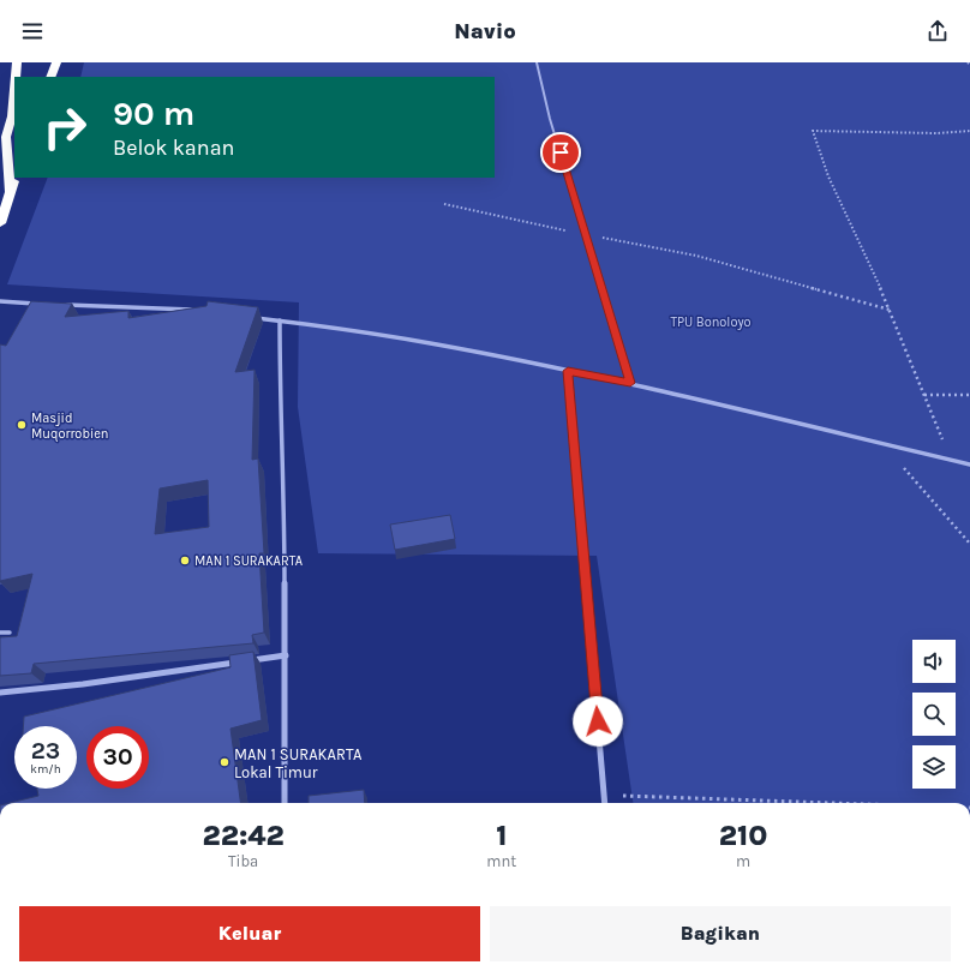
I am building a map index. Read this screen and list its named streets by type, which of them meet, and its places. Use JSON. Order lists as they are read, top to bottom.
{
  "parks": ["TPU Bonoloyo"],
  "places": ["Masjid Muqorrobien", "MAN 1 SURAKARTA", "MAN 1 SURAKARTA Lokal Timur"],
  "page": {
    "header": "Navio",
    "turn": ["90 m", "Belok kanan"],
    "speed": "23 km/h",
    "limit": "30",
    "eta": [
      "22:42",
      "Tiba",
      "1",
      "mnt",
      "210",
      "m"
    ],
    "buttons": ["Keluar", "Bagikan"]
  }
}
